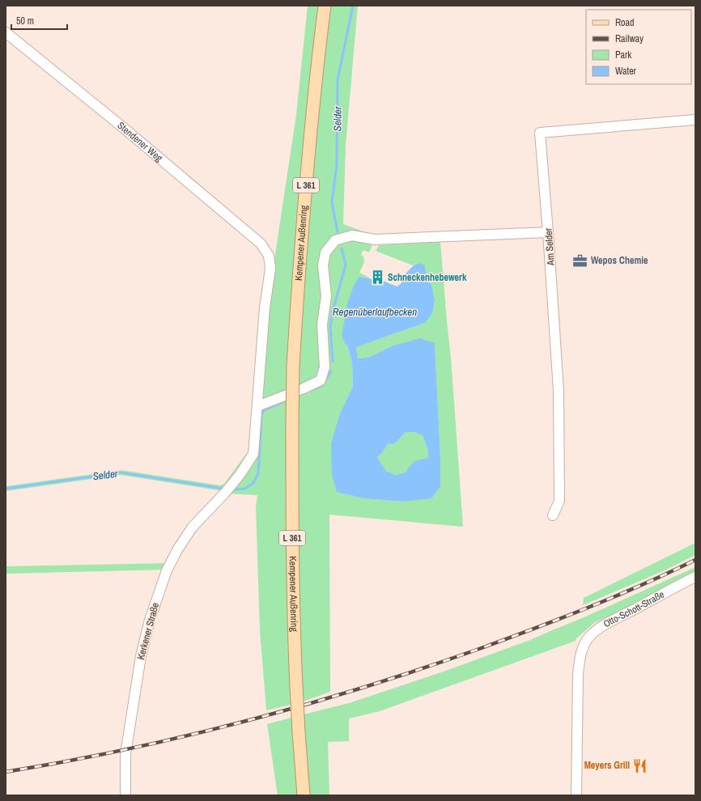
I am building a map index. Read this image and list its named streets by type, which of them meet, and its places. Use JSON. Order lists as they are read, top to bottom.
{
  "streets": {
    "main road": ["L 361", "Kempener Außenring"],
    "street": [
      "Stendener Weg",
      "Am Selder",
      "Otto-Schott-Straße",
      "Kerkener Straße"
    ]
  },
  "crossings": [
    ["Stendener Weg", "Kerkener Straße"]
  ],
  "water": ["Selder", "Regenüberlaufbecken"],
  "places": {
    "office": ["Wepos Chemie"],
    "building": ["Schneckenhebewerk"],
    "restaurant": ["Meyers Grill"]
  },
  "legend": [
    "Road",
    "Railway",
    "Park",
    "Water"
  ],
  "scale_bar": "50 m"
}
